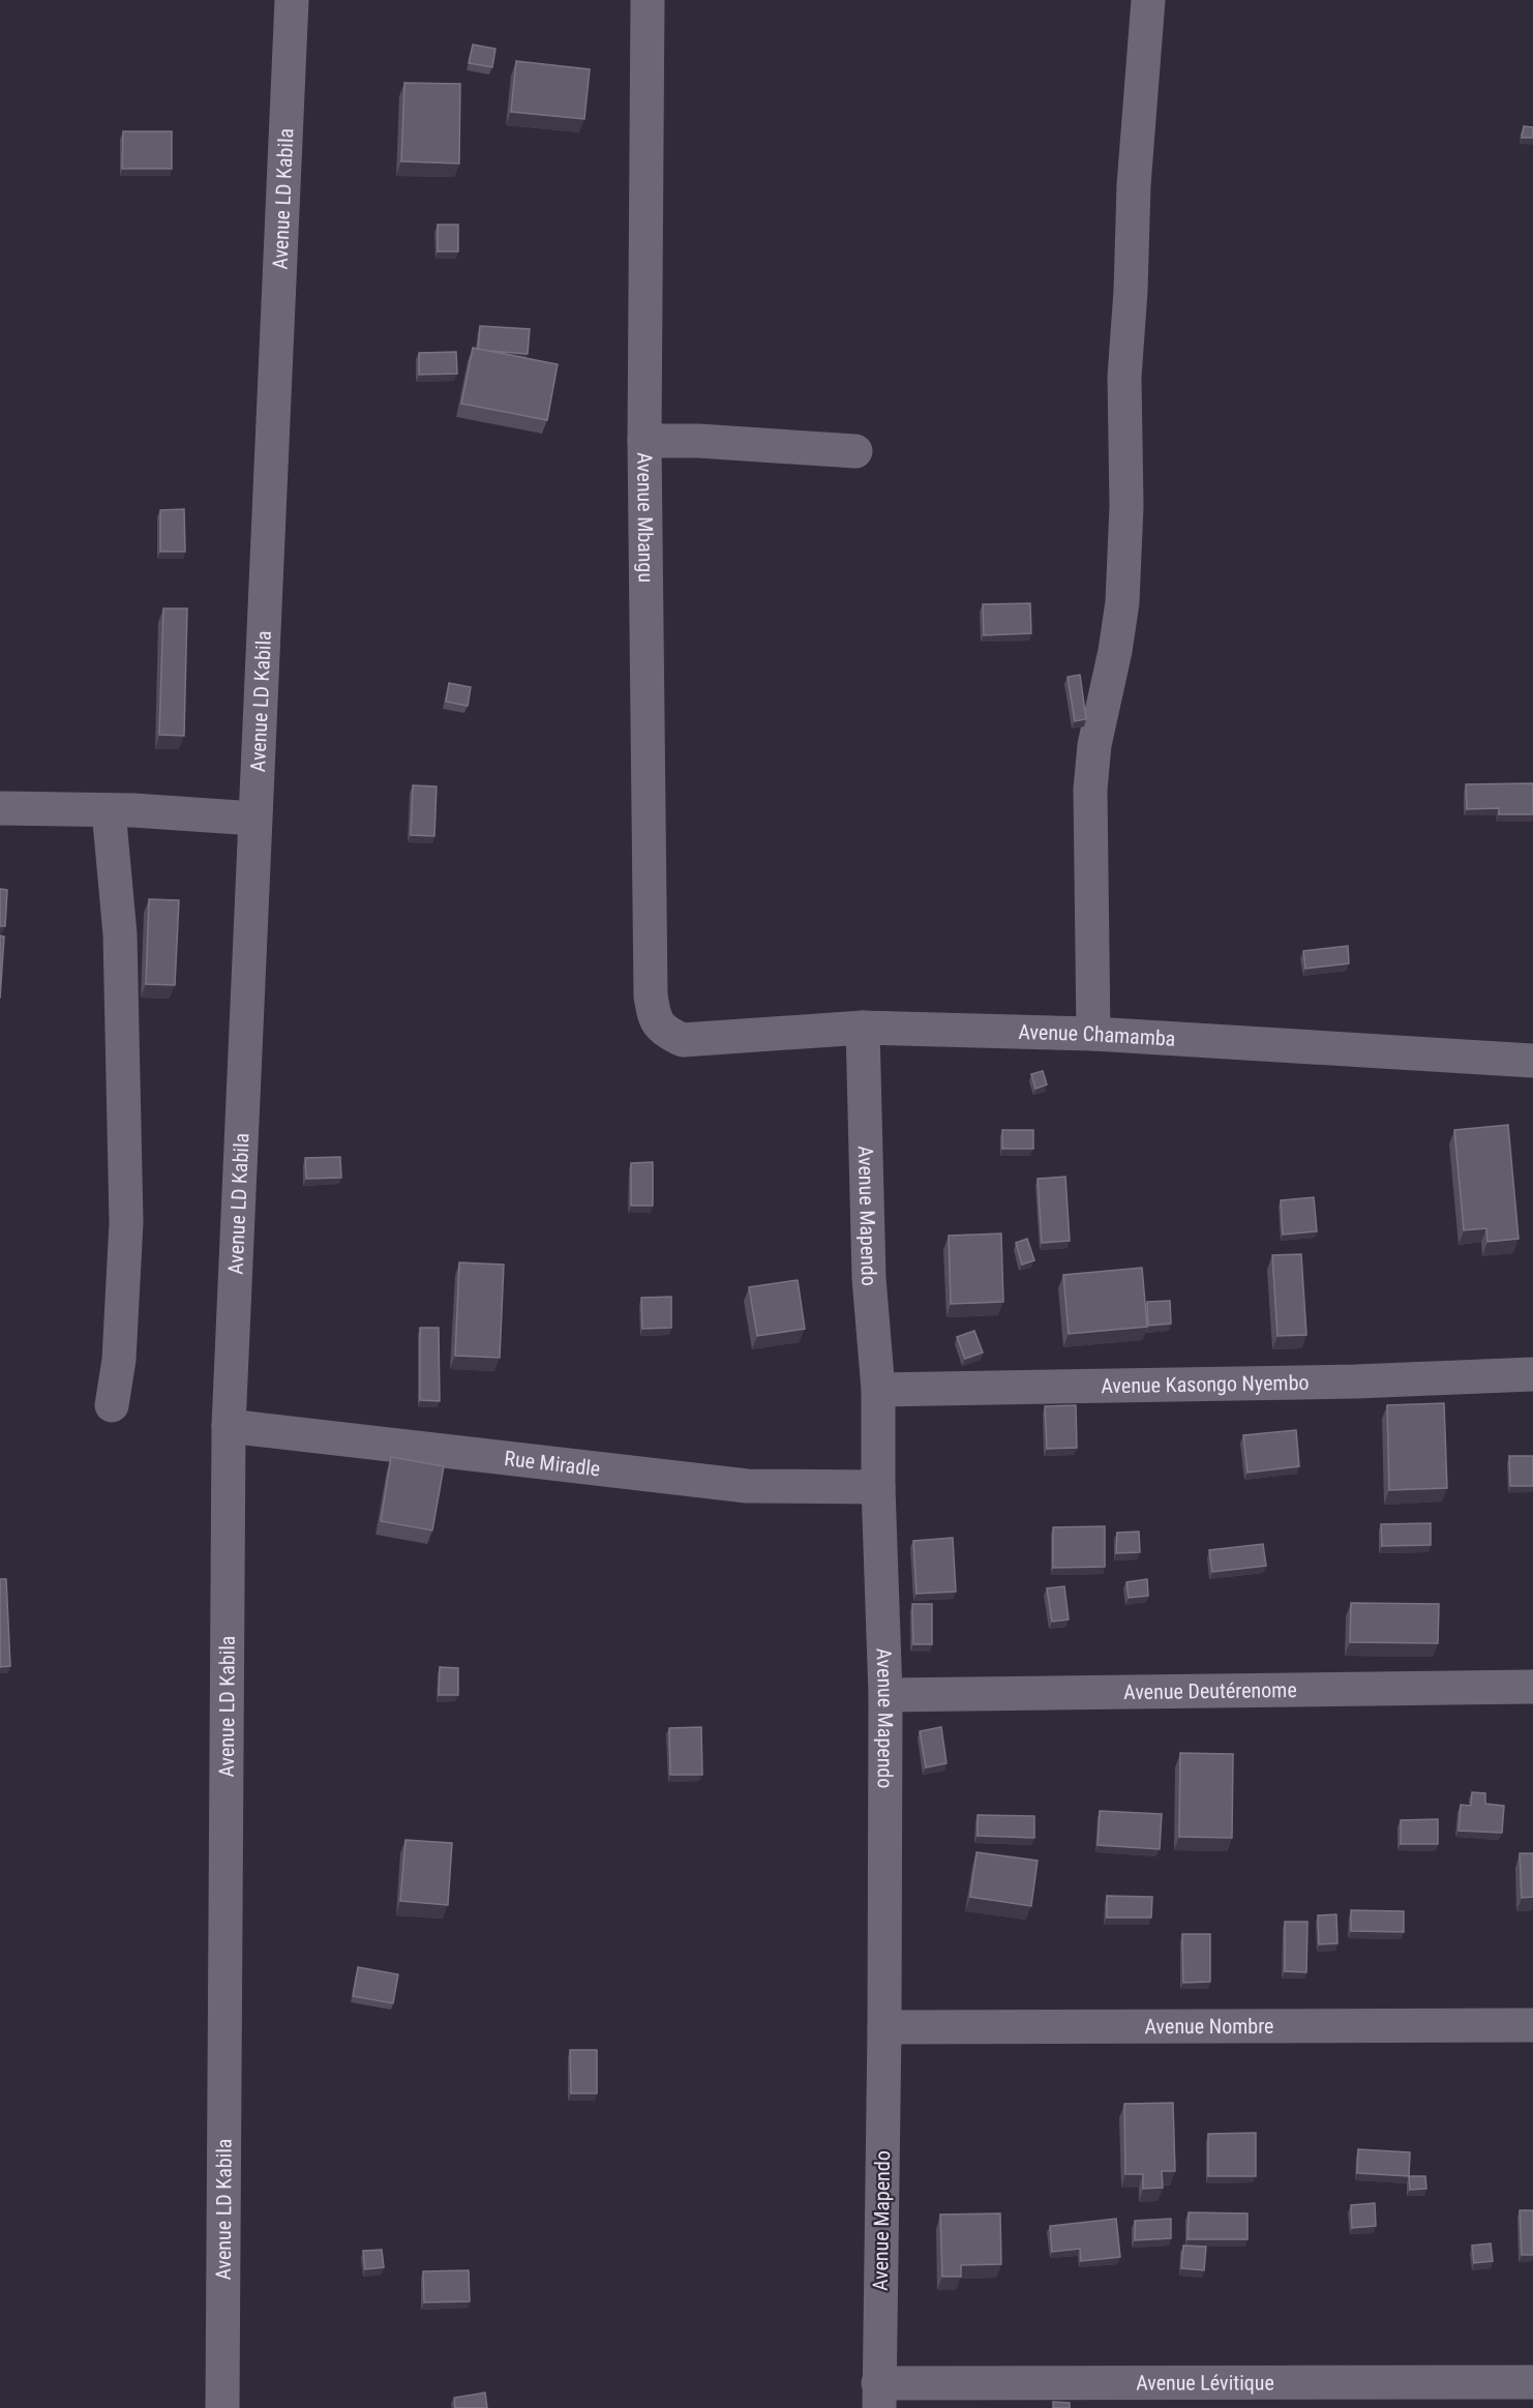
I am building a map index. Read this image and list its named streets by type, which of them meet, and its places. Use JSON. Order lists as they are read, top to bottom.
{
  "streets": {
    "street": [
      "Avenue LD Kabila",
      "Avenue Mbangu",
      "Avenue Chamamba",
      "Avenue Mapendo",
      "Avenue Kasongo Nyembo",
      "Rue Miradle",
      "Avenue Deutérenome",
      "Avenue Nombre",
      "Avenue Lévitique"
    ]
  },
  "crossings": [
    ["Avenue LD Kabila", "Rue Miradle"],
    ["Avenue Mbangu", "Avenue Chamamba"],
    ["Avenue Chamamba", "Avenue Mapendo"],
    ["Avenue Mapendo", "Avenue Kasongo Nyembo"],
    ["Avenue Mapendo", "Rue Miradle"],
    ["Avenue Mapendo", "Avenue Deutérenome"],
    ["Avenue Mapendo", "Avenue Nombre"],
    ["Avenue Mapendo", "Avenue Lévitique"]
  ]
}
